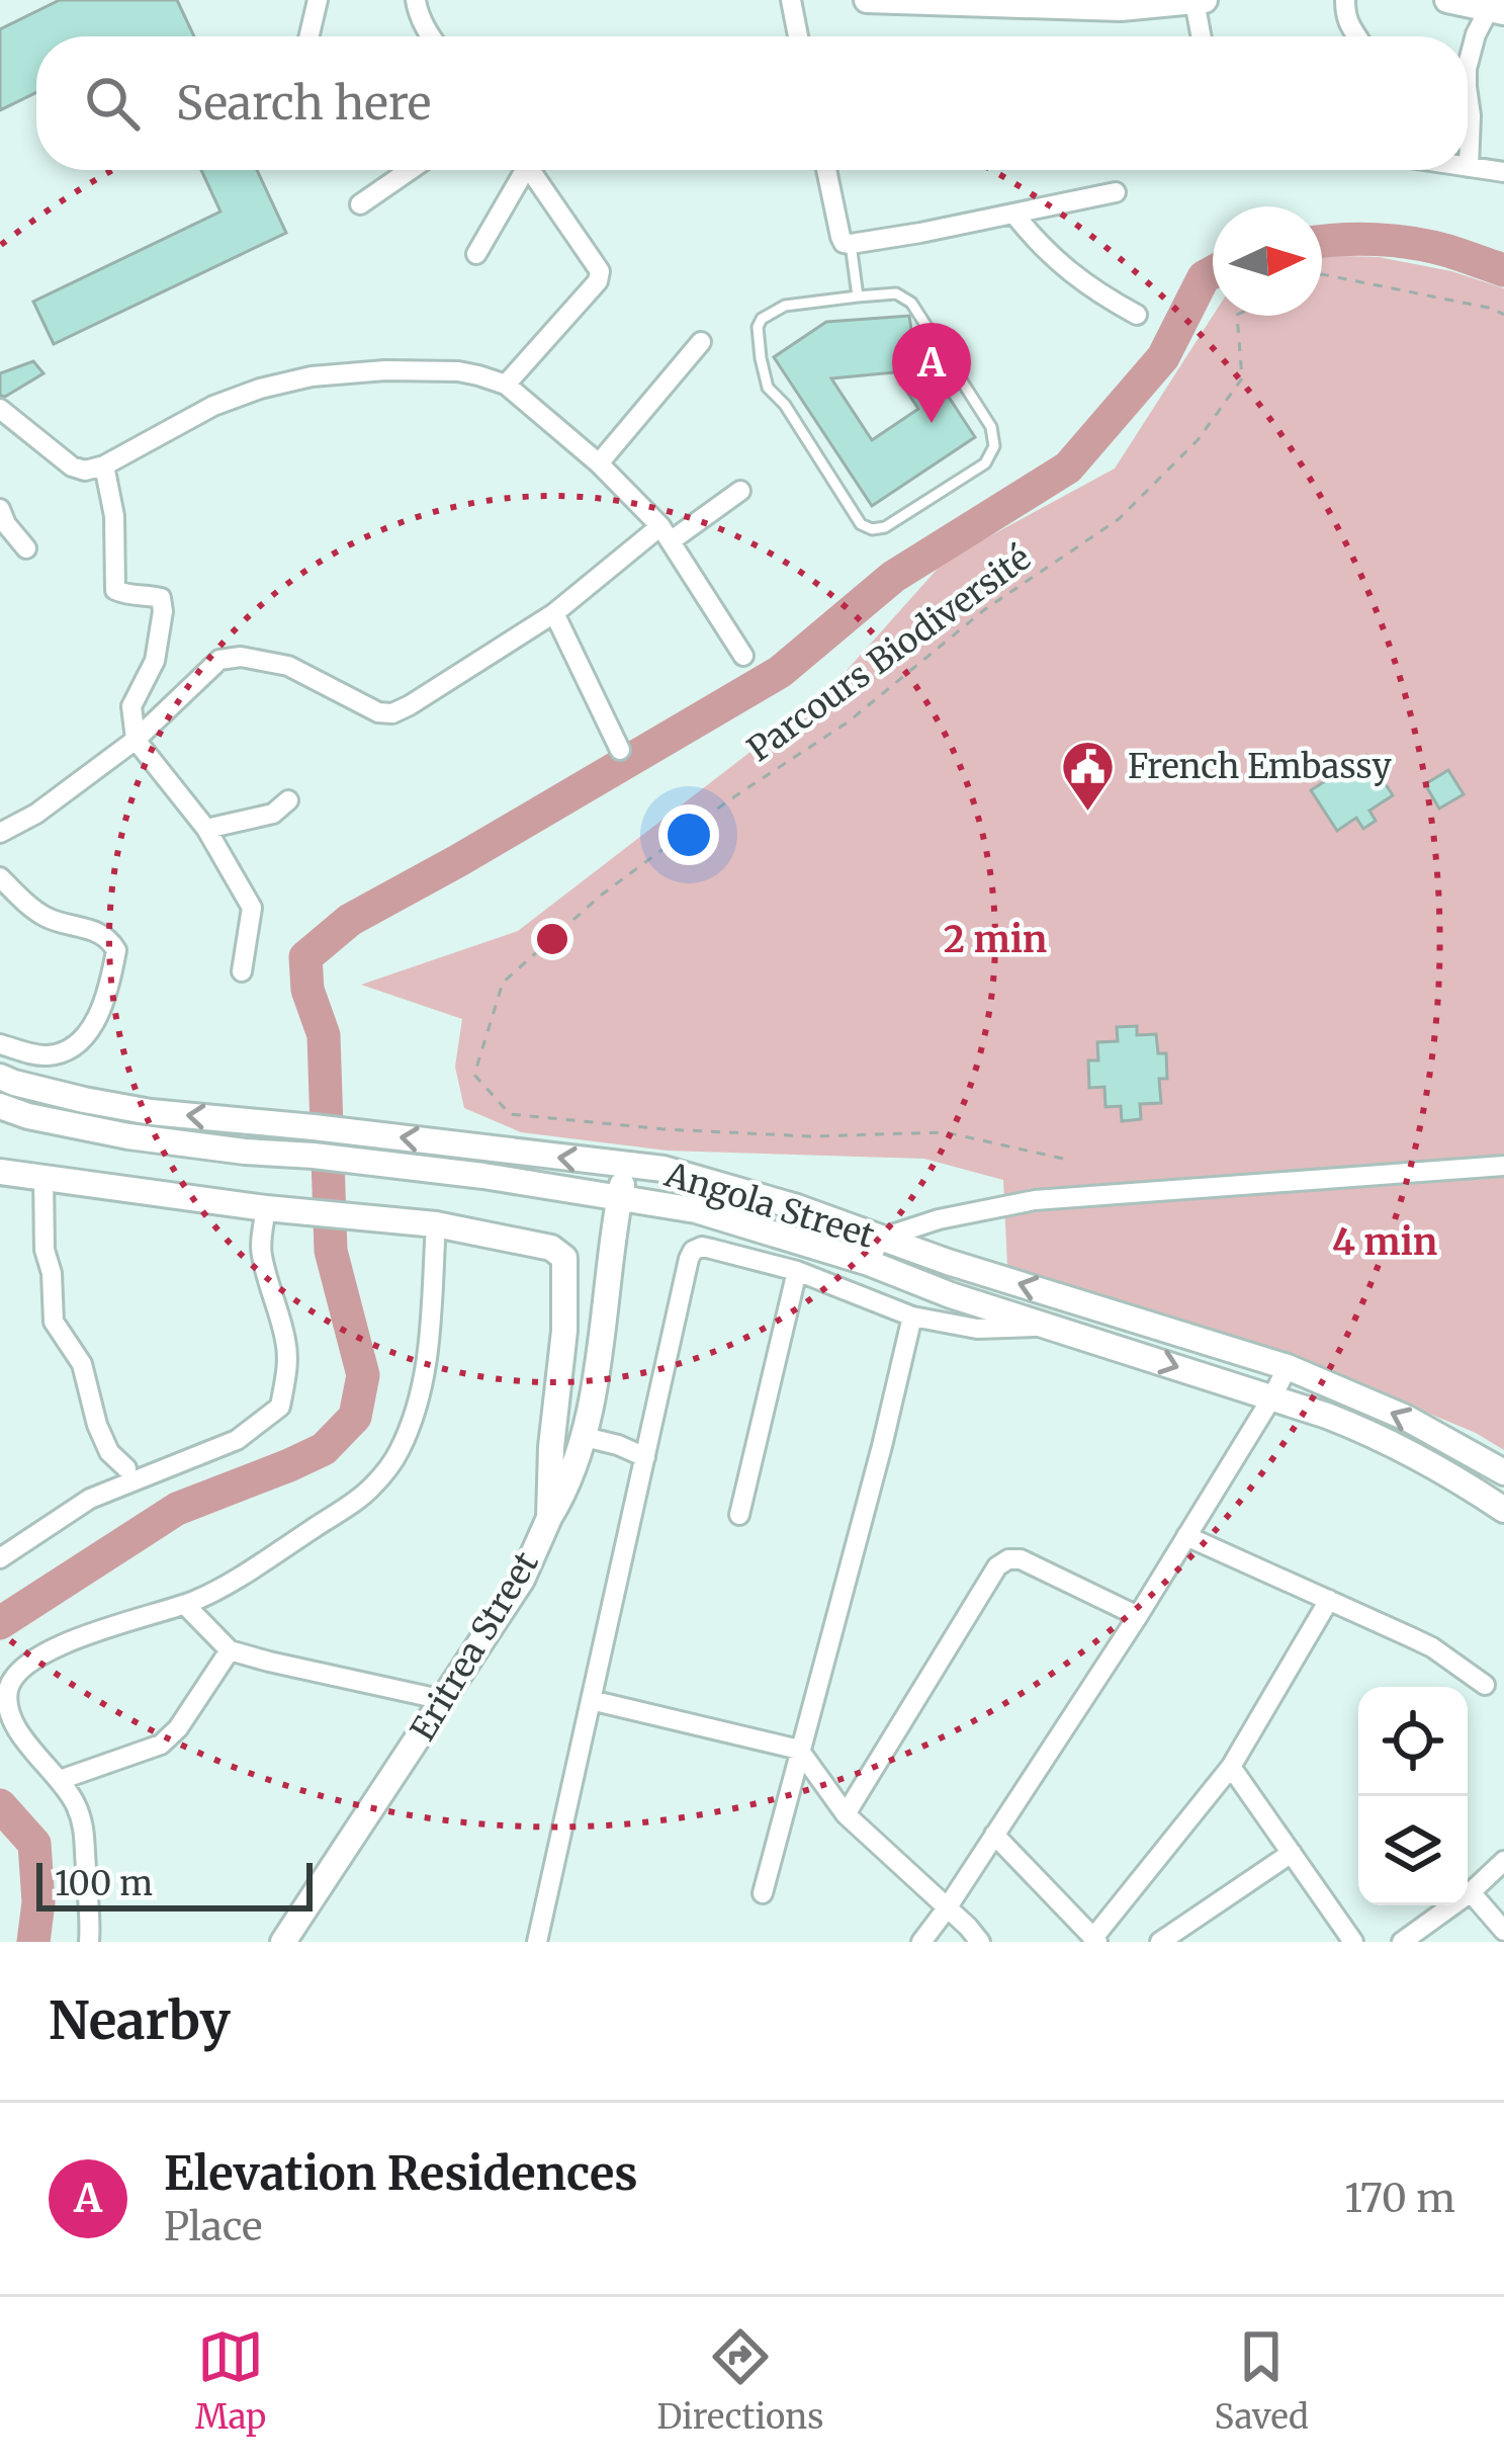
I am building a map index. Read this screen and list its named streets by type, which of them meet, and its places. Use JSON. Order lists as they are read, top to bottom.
{
  "streets": {
    "main road": ["Angola Street", "Eritrea Street"],
    "path": ["Parcours Biodiversité"]
  },
  "places": {
    "public building": ["French Embassy"]
  },
  "scale_bar": "100 m",
  "north": "right",
  "page": {
    "search": "Search here",
    "pins": "A",
    "scale": "100 m",
    "heading": "Nearby",
    "list": [
      {
        "mark": "A",
        "name": "Elevation Residences",
        "note": "Place",
        "value": "170 m"
      }
    ],
    "nav": ["Map", "Directions", "Saved"]
  },
  "rings": ["2 min", "4 min"]
}
